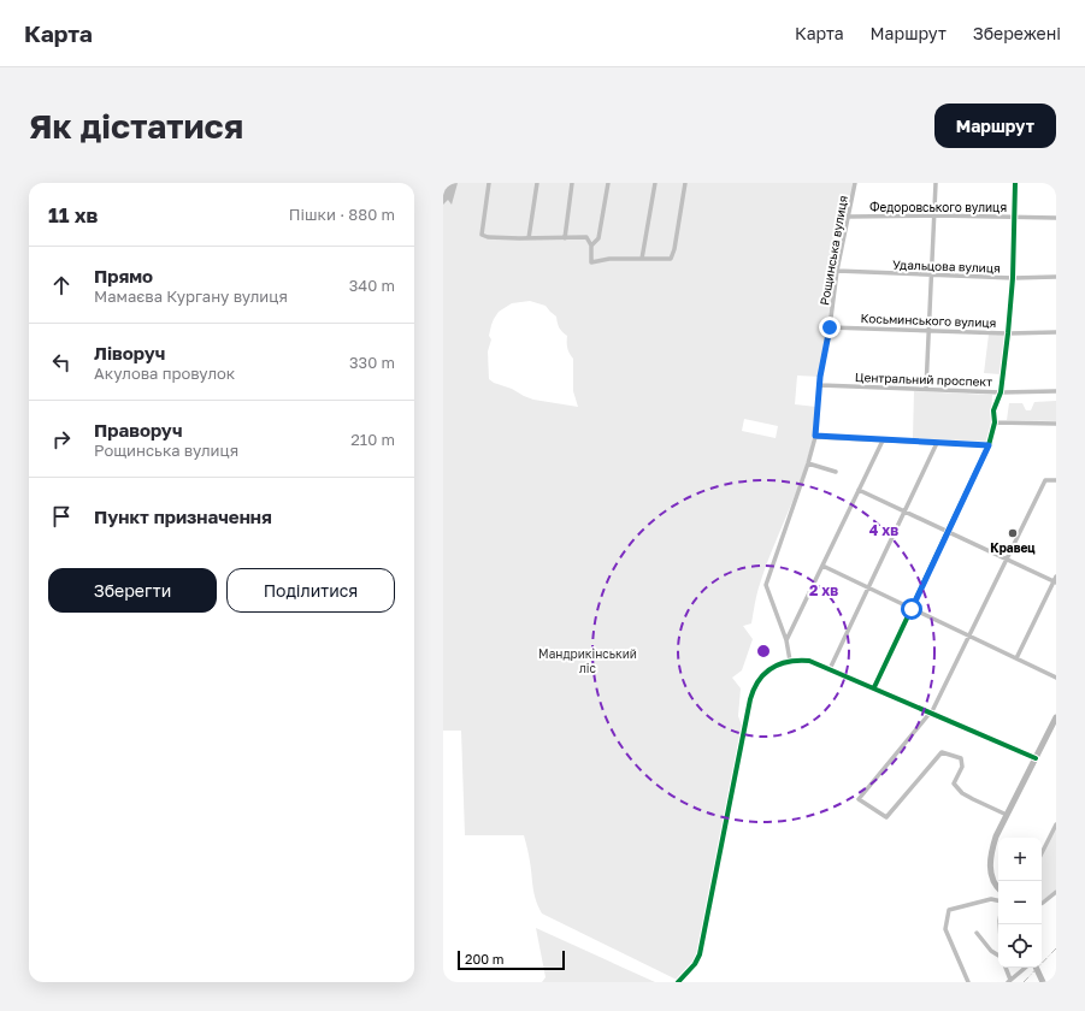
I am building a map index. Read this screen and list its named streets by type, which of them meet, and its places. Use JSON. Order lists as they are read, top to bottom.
{
  "streets": {
    "street": [
      "Федоровського вулиця",
      "Рощинська вулиця",
      "Удальцова вулиця",
      "Косьминського вулиця",
      "Центральний проспект"
    ]
  },
  "crossings": [
    ["Федоровського вулиця", "Рощинська вулиця"],
    ["Рощинська вулиця", "Удальцова вулиця"],
    ["Рощинська вулиця", "Косьминського вулиця"],
    ["Рощинська вулиця", "Центральний проспект"]
  ],
  "parks": ["Мандрикінський ліс"],
  "places": ["Кравец"],
  "scale_bar": "200 m",
  "page": {
    "header": "Карта",
    "nav": ["Карта", "Маршрут", "Збережені"],
    "buttons": [
      "Маршрут",
      ["Зберегти", "Поділитися"]
    ],
    "title": "Як дістатися",
    "heading": ["11 хв", "Пішки · 880 m"],
    "list": [
      ["Прямо", "Мамаєва Кургану вулиця", "340 m"],
      ["Ліворуч", "Акулова провулок", "330 m"],
      ["Праворуч", "Рощинська вулиця", "210 m"],
      "Пункт призначення"
    ],
    "map_buttons": ["+", "−"],
    "scale": "200 m"
  },
  "rings": ["4 хв", "2 хв"]
}
